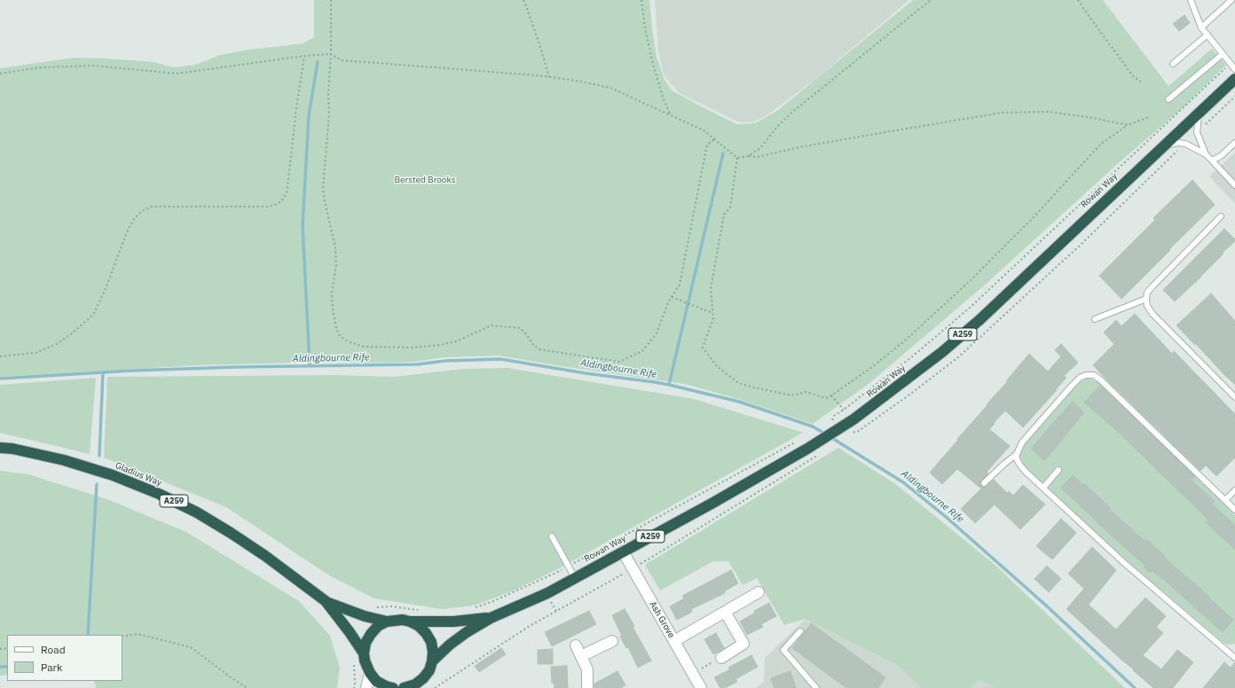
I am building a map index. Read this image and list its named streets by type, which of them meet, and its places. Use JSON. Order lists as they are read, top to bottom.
{
  "streets": {
    "highway": ["Rowan Way", "A259", "Gladius Way"],
    "street": ["Ash Grove"]
  },
  "crossings": [
    ["Rowan Way", "Gladius Way"],
    ["Rowan Way", "Ash Grove"]
  ],
  "water": ["Aldingbourne Rife"],
  "parks": ["Bersted Brooks"],
  "legend": ["Road", "Park"]
}
